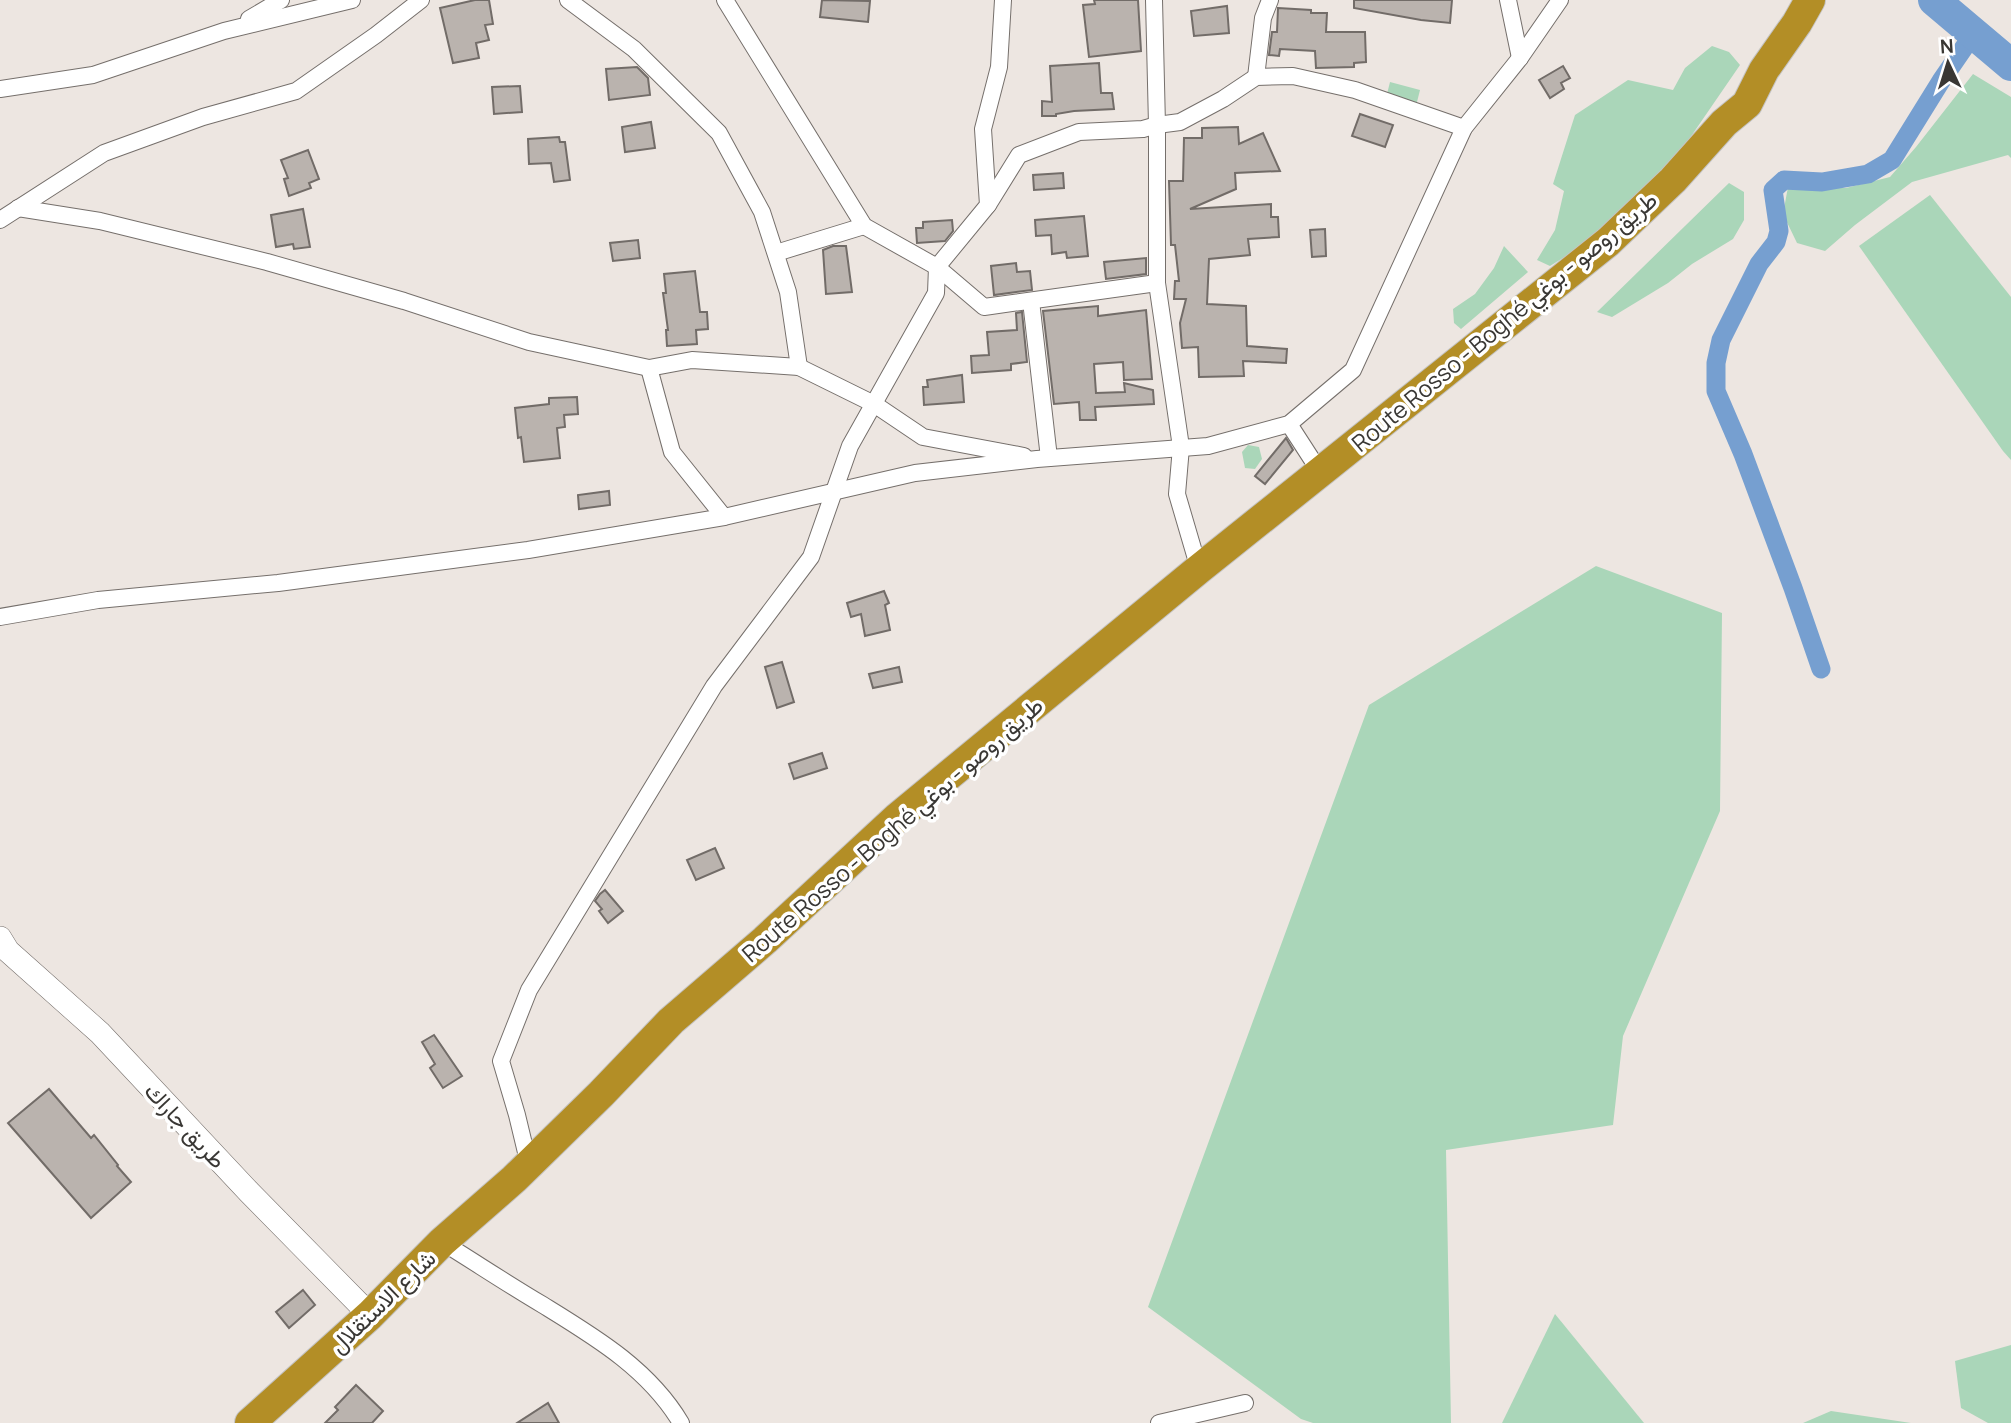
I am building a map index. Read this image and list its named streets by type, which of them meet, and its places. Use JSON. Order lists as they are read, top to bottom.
{
  "streets": {
    "highway": ["Route Rosso - Boghé طريق روصو - بوغي", "شارع الاستقلال"],
    "street": ["طريق جاراك"]
  },
  "crossings": [
    ["Route Rosso - Boghé طريق روصو - بوغي", "شارع الاستقلال"],
    ["طريق جاراك", "شارع الاستقلال"]
  ],
  "north": "top"
}
